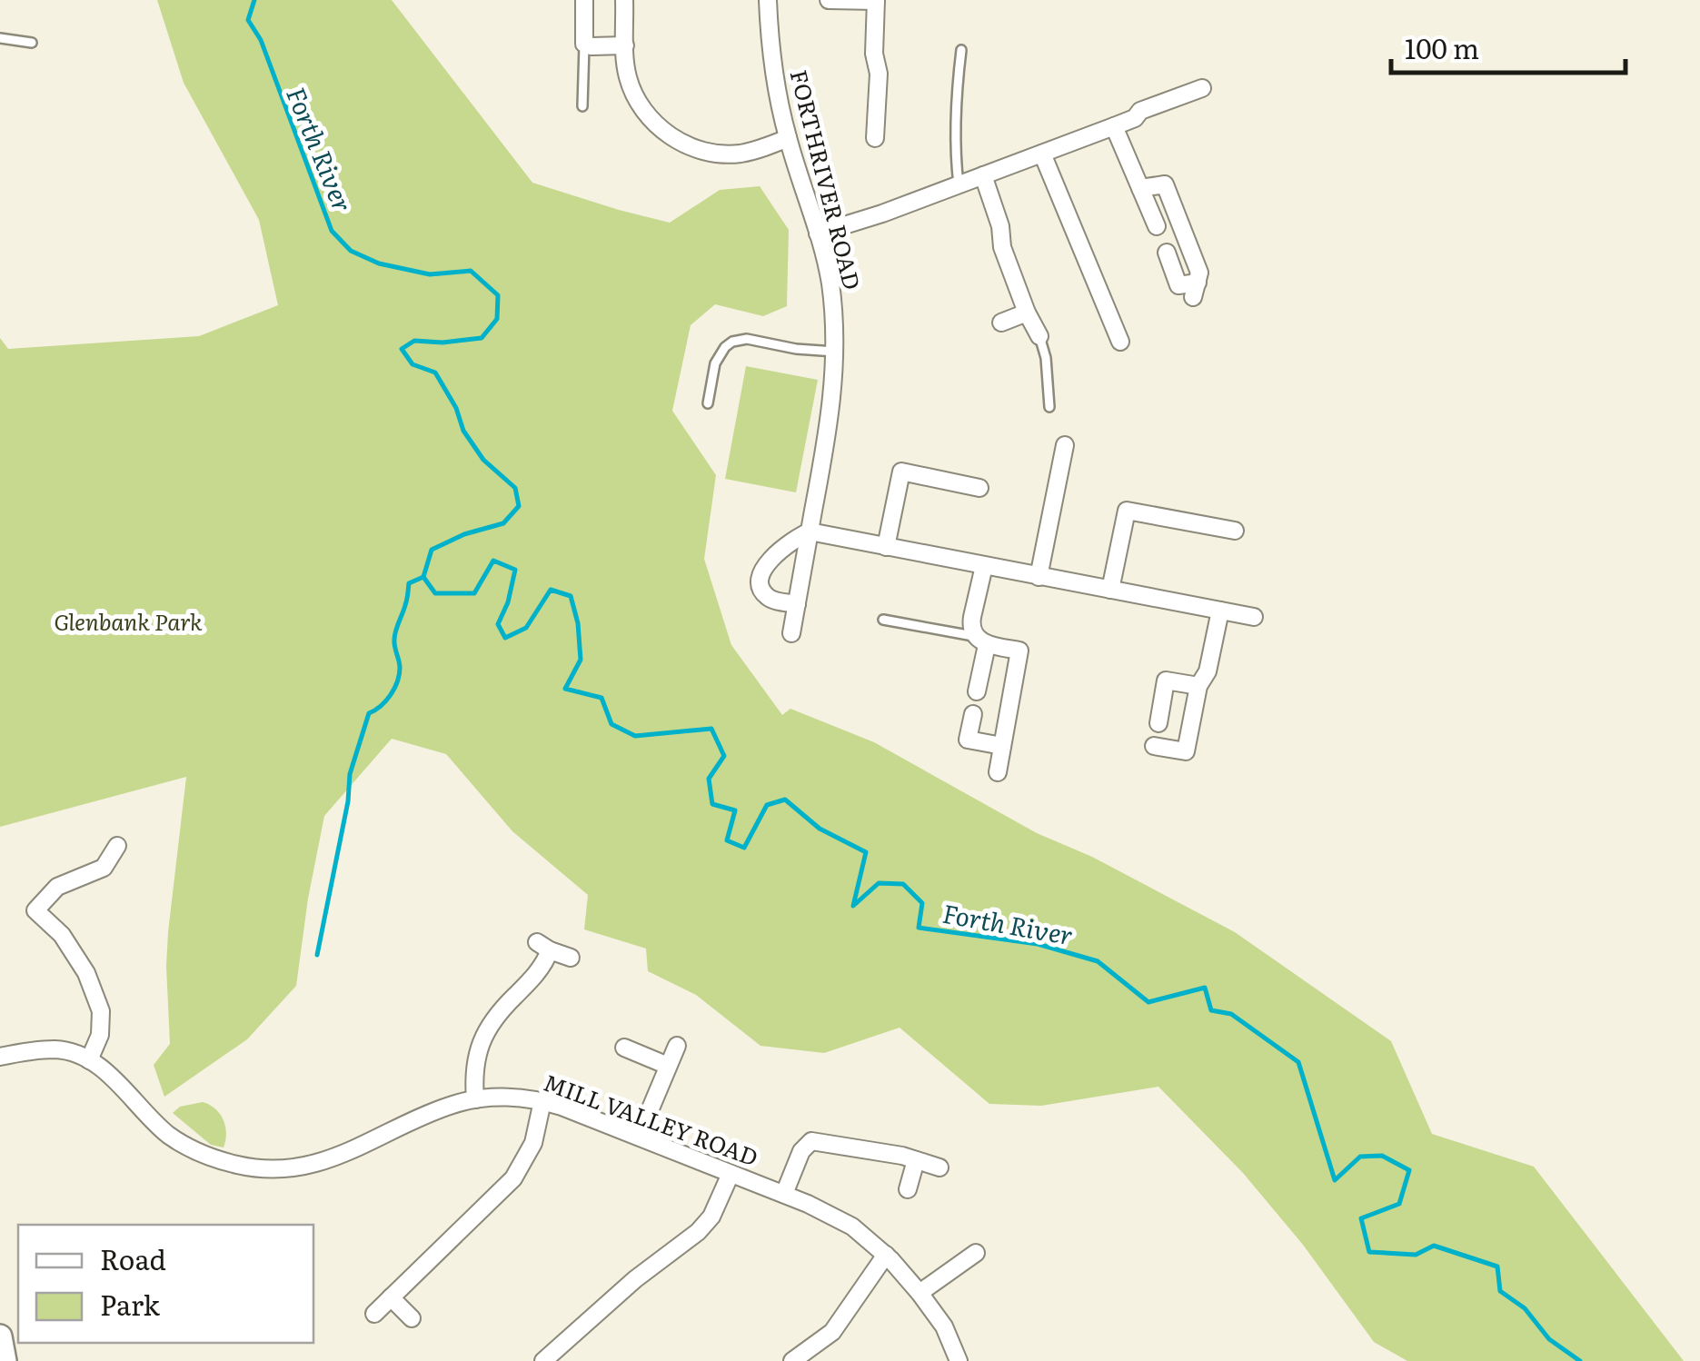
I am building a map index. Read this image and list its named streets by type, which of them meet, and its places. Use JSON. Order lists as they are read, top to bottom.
{
  "streets": {
    "street": ["FORTHRIVER ROAD", "MILL VALLEY ROAD"]
  },
  "water": ["Forth River"],
  "parks": ["Glenbank Park"],
  "legend": ["Road", "Park"],
  "scale_bar": "100 m"
}
